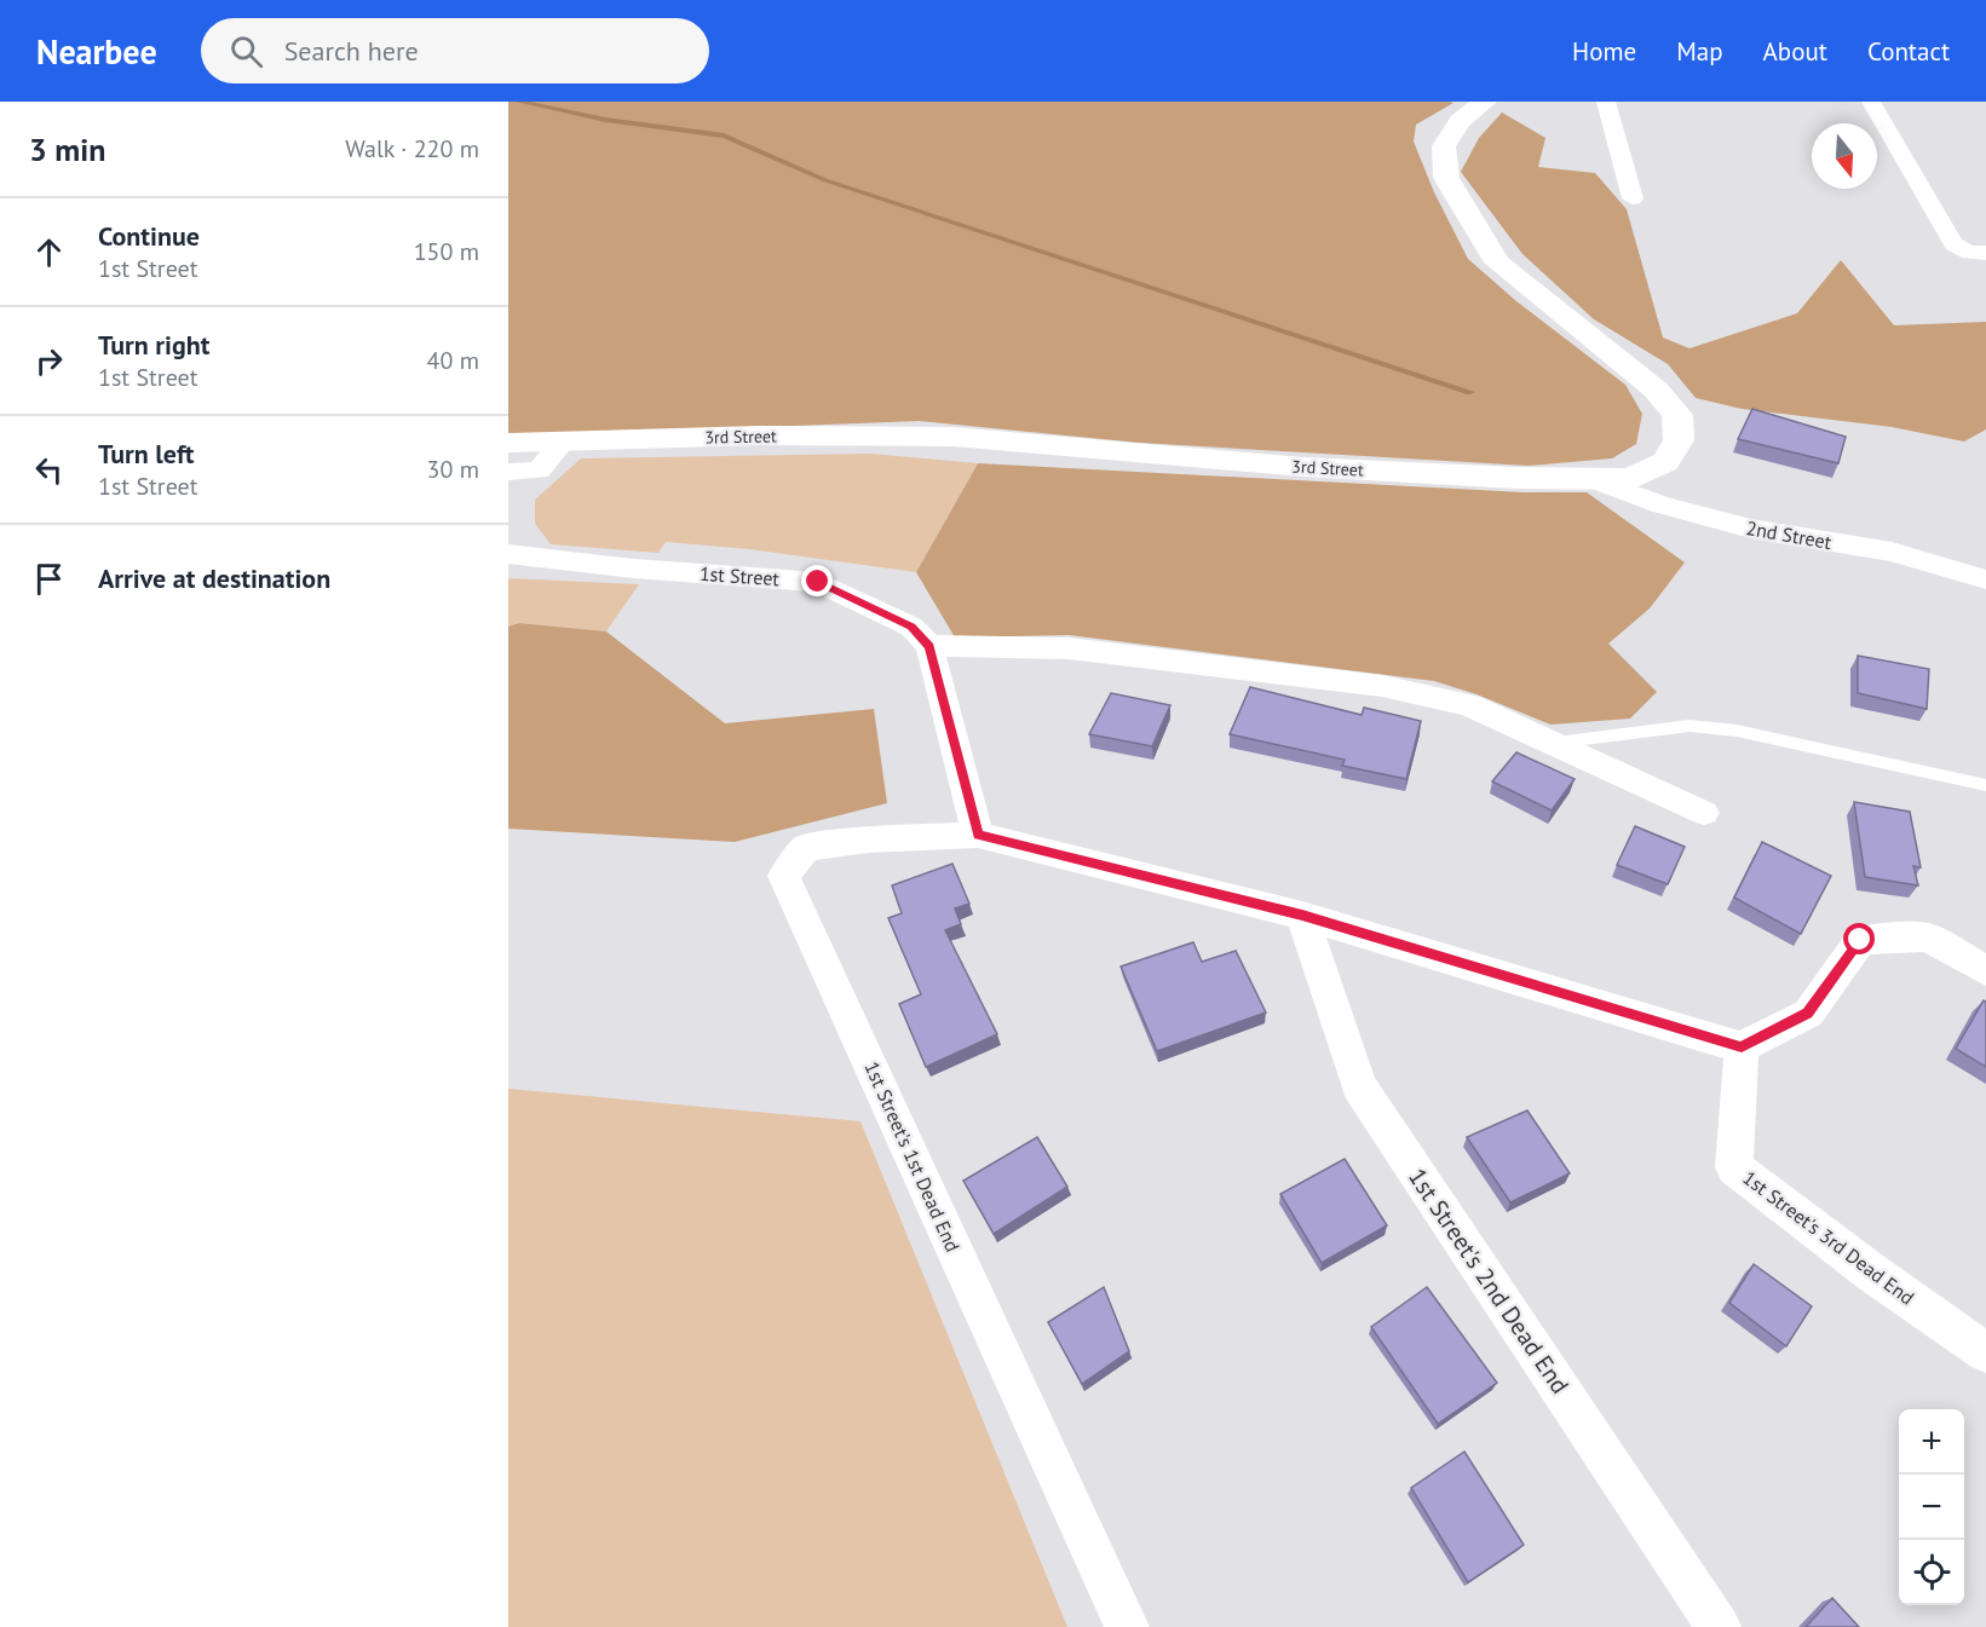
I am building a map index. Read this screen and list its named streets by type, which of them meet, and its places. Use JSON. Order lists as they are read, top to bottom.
{
  "streets": {
    "street": [
      "3rd Street",
      "2nd Street",
      "1st Street",
      "1st Street's 1st Dead End",
      "1st Street's 3rd Dead End",
      "1st Street's 2nd Dead End"
    ]
  },
  "crossings": [
    ["3rd Street", "2nd Street"]
  ],
  "north": "bottom",
  "page": {
    "header": "Nearbee",
    "search": "Search here",
    "nav": [
      "Home",
      "Map",
      "About",
      "Contact"
    ],
    "heading": ["3 min", "Walk · 220 m"],
    "list": [
      ["Continue", "1st Street", "150 m"],
      ["Turn right", "1st Street", "40 m"],
      ["Turn left", "1st Street", "30 m"],
      "Arrive at destination"
    ],
    "map_buttons": ["+", "−"]
  }
}
